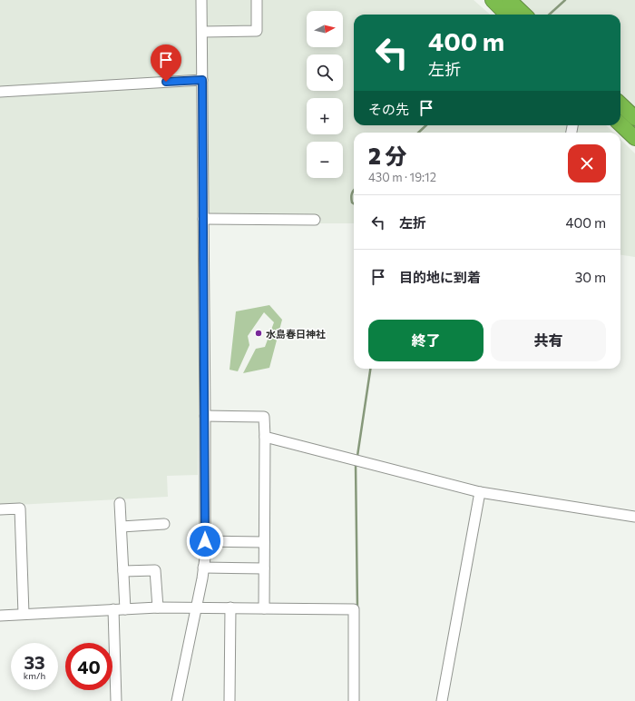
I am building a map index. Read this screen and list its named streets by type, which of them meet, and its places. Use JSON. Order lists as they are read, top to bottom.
{
  "places": ["水島春日神社"],
  "north": "right",
  "page": {
    "map_buttons": ["+", "−"],
    "turn": ["400 m", "左折"],
    "then": "その先",
    "heading": ["2 分", "430 m · 19:12"],
    "list": [
      {
        "name": "左折",
        "value": "400 m"
      },
      {
        "name": "目的地に到着",
        "value": "30 m"
      }
    ],
    "buttons": ["終了", "共有"],
    "speed": "33 km/h",
    "limit": "40"
  }
}
